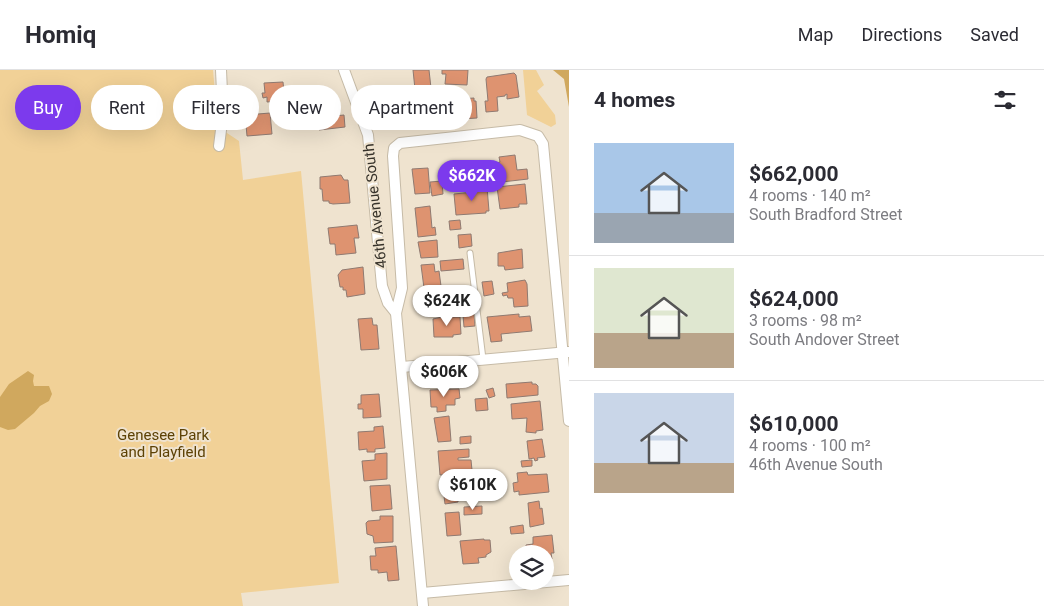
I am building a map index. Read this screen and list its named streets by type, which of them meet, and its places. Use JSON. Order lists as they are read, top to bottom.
{
  "streets": {
    "street": ["46th Avenue South"]
  },
  "parks": ["Genesee Park and Playfield"],
  "page": {
    "header": "Homiq",
    "nav": ["Map", "Directions", "Saved"],
    "heading": "4 homes",
    "chip": [
      "Buy",
      "Rent",
      "Filters",
      "New",
      "Apartment"
    ],
    "list": [
      {
        "name": "$662,000",
        "note": "4 rooms · 140 m² · South Bradford Street"
      },
      {
        "name": "$624,000",
        "note": "3 rooms · 98 m² · South Andover Street"
      },
      {
        "name": "$610,000",
        "note": "4 rooms · 100 m² · 46th Avenue South"
      }
    ],
    "price": [
      "$662K",
      "$624K",
      "$606K",
      "$610K"
    ]
  }
}
